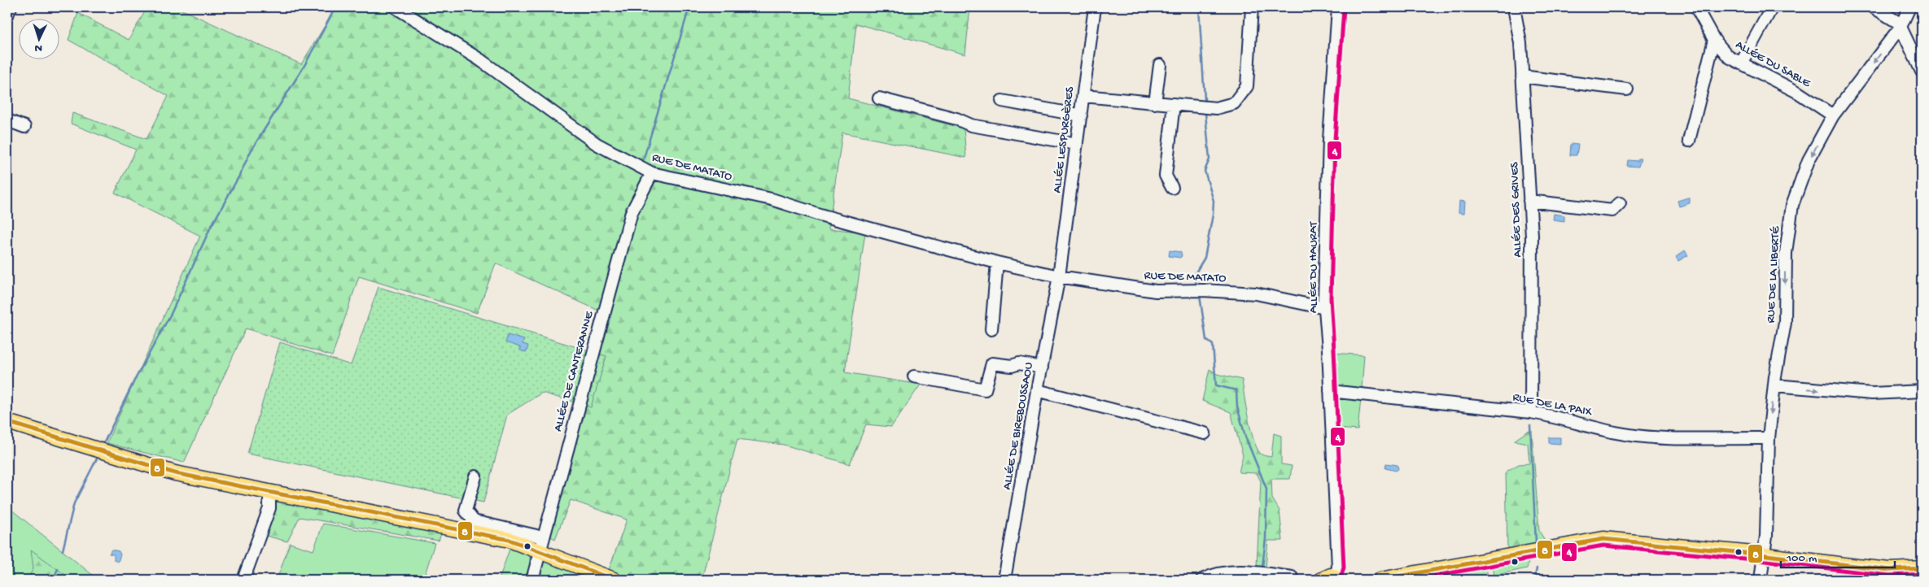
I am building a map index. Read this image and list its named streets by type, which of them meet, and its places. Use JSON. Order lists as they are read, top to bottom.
{
  "streets": {
    "street": [
      "ALLÉE DU SABLE",
      "ALLÉE LESPURGÈRES",
      "RUE DE MATATO",
      "ALLÉE DES GRIVES",
      "ALLÉE DU HAURAT",
      "RUE DE LA LIBERTÉ",
      "ALLÉE DE CANTERANNE",
      "RUE DE LA PAIX",
      "ALLÉE DE BIREBOUSSAOU"
    ]
  },
  "crossings": [
    ["ALLÉE DU SABLE", "RUE DE LA LIBERTÉ"],
    ["ALLÉE LESPURGÈRES", "RUE DE MATATO"],
    ["ALLÉE LESPURGÈRES", "ALLÉE DE BIREBOUSSAOU"],
    ["RUE DE MATATO", "ALLÉE DU HAURAT"],
    ["RUE DE MATATO", "ALLÉE DE CANTERANNE"],
    ["RUE DE MATATO", "ALLÉE DE BIREBOUSSAOU"],
    ["ALLÉE DES GRIVES", "RUE DE LA PAIX"],
    ["ALLÉE DU HAURAT", "RUE DE LA PAIX"],
    ["RUE DE LA LIBERTÉ", "RUE DE LA PAIX"]
  ],
  "one_way": ["RUE DE LA LIBERTÉ"],
  "lines": ["transit line 4", "transit line 8"],
  "scale_bar": "100 m",
  "north": "bottom"
}
